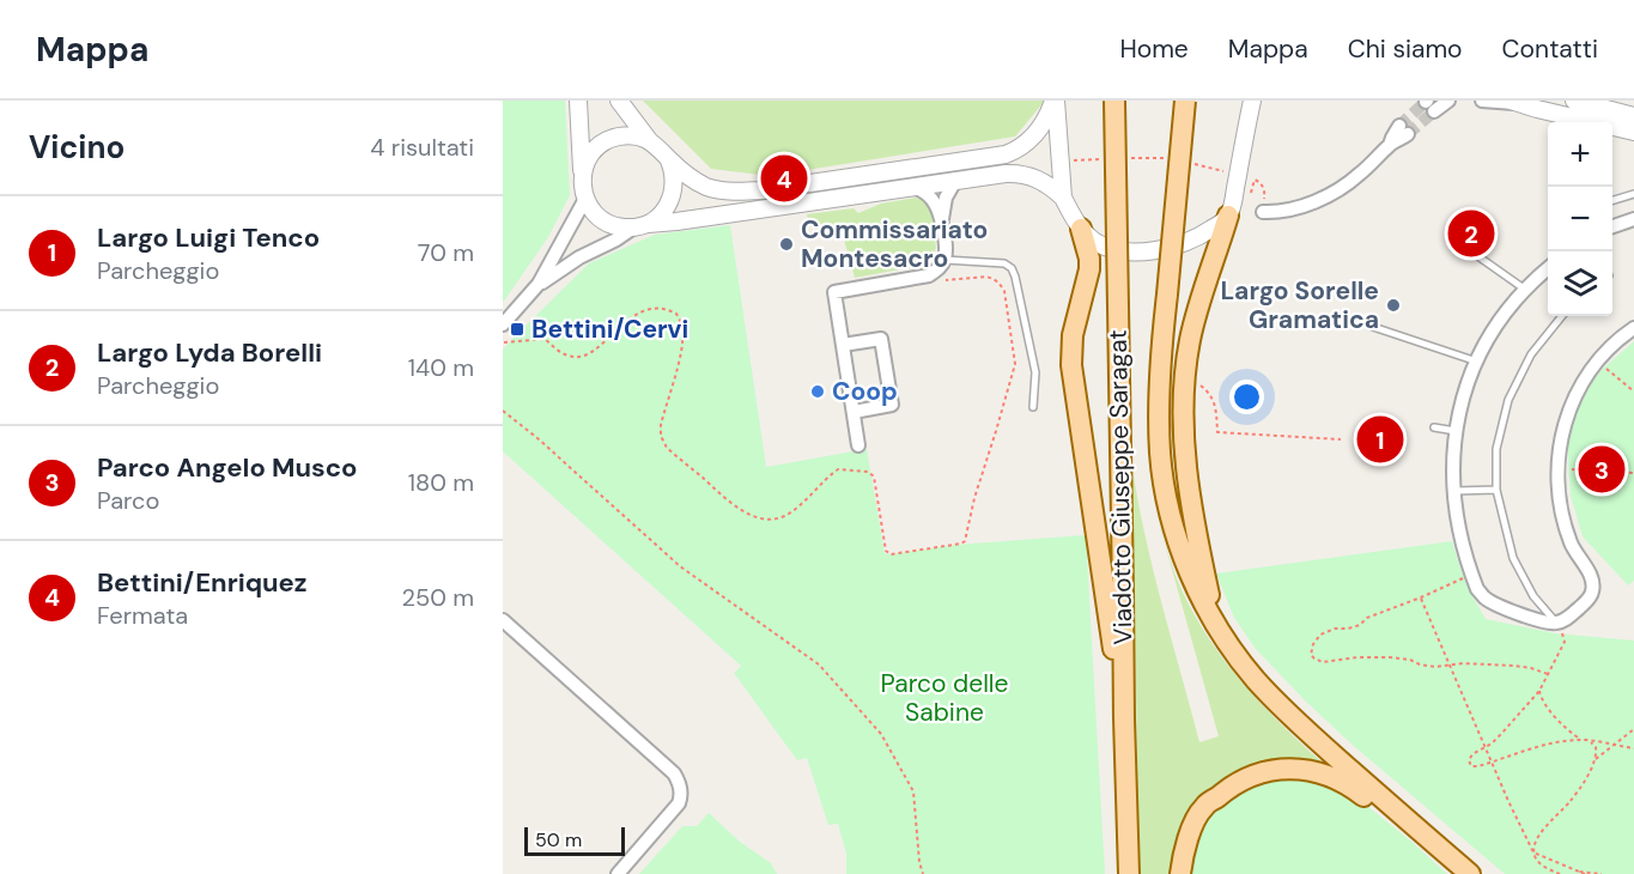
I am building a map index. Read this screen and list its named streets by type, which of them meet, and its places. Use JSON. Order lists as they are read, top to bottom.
{
  "streets": {
    "main road": ["Viadotto Giuseppe Saragat"]
  },
  "parks": ["Parco delle Sabine"],
  "places": {
    "other": ["Commissariato Montesacro", "Largo Sorelle Gramatica", "Coop"],
    "transit": ["Bettini/Cervi"]
  },
  "scale_bar": "50 m",
  "page": {
    "header": "Mappa",
    "nav": [
      "Home",
      "Mappa",
      "Chi siamo",
      "Contatti"
    ],
    "heading": ["Vicino", "4 risultati"],
    "map_buttons": ["+", "−"],
    "pins": [
      "4",
      "2",
      "1",
      "3"
    ],
    "list": [
      {
        "mark": "1",
        "name": "Largo Luigi Tenco",
        "note": "Parcheggio",
        "value": "70 m"
      },
      {
        "mark": "2",
        "name": "Largo Lyda Borelli",
        "note": "Parcheggio",
        "value": "140 m"
      },
      {
        "mark": "3",
        "name": "Parco Angelo Musco",
        "note": "Parco",
        "value": "180 m"
      },
      {
        "mark": "4",
        "name": "Bettini/Enriquez",
        "note": "Fermata",
        "value": "250 m"
      }
    ],
    "scale": "50 m"
  }
}
